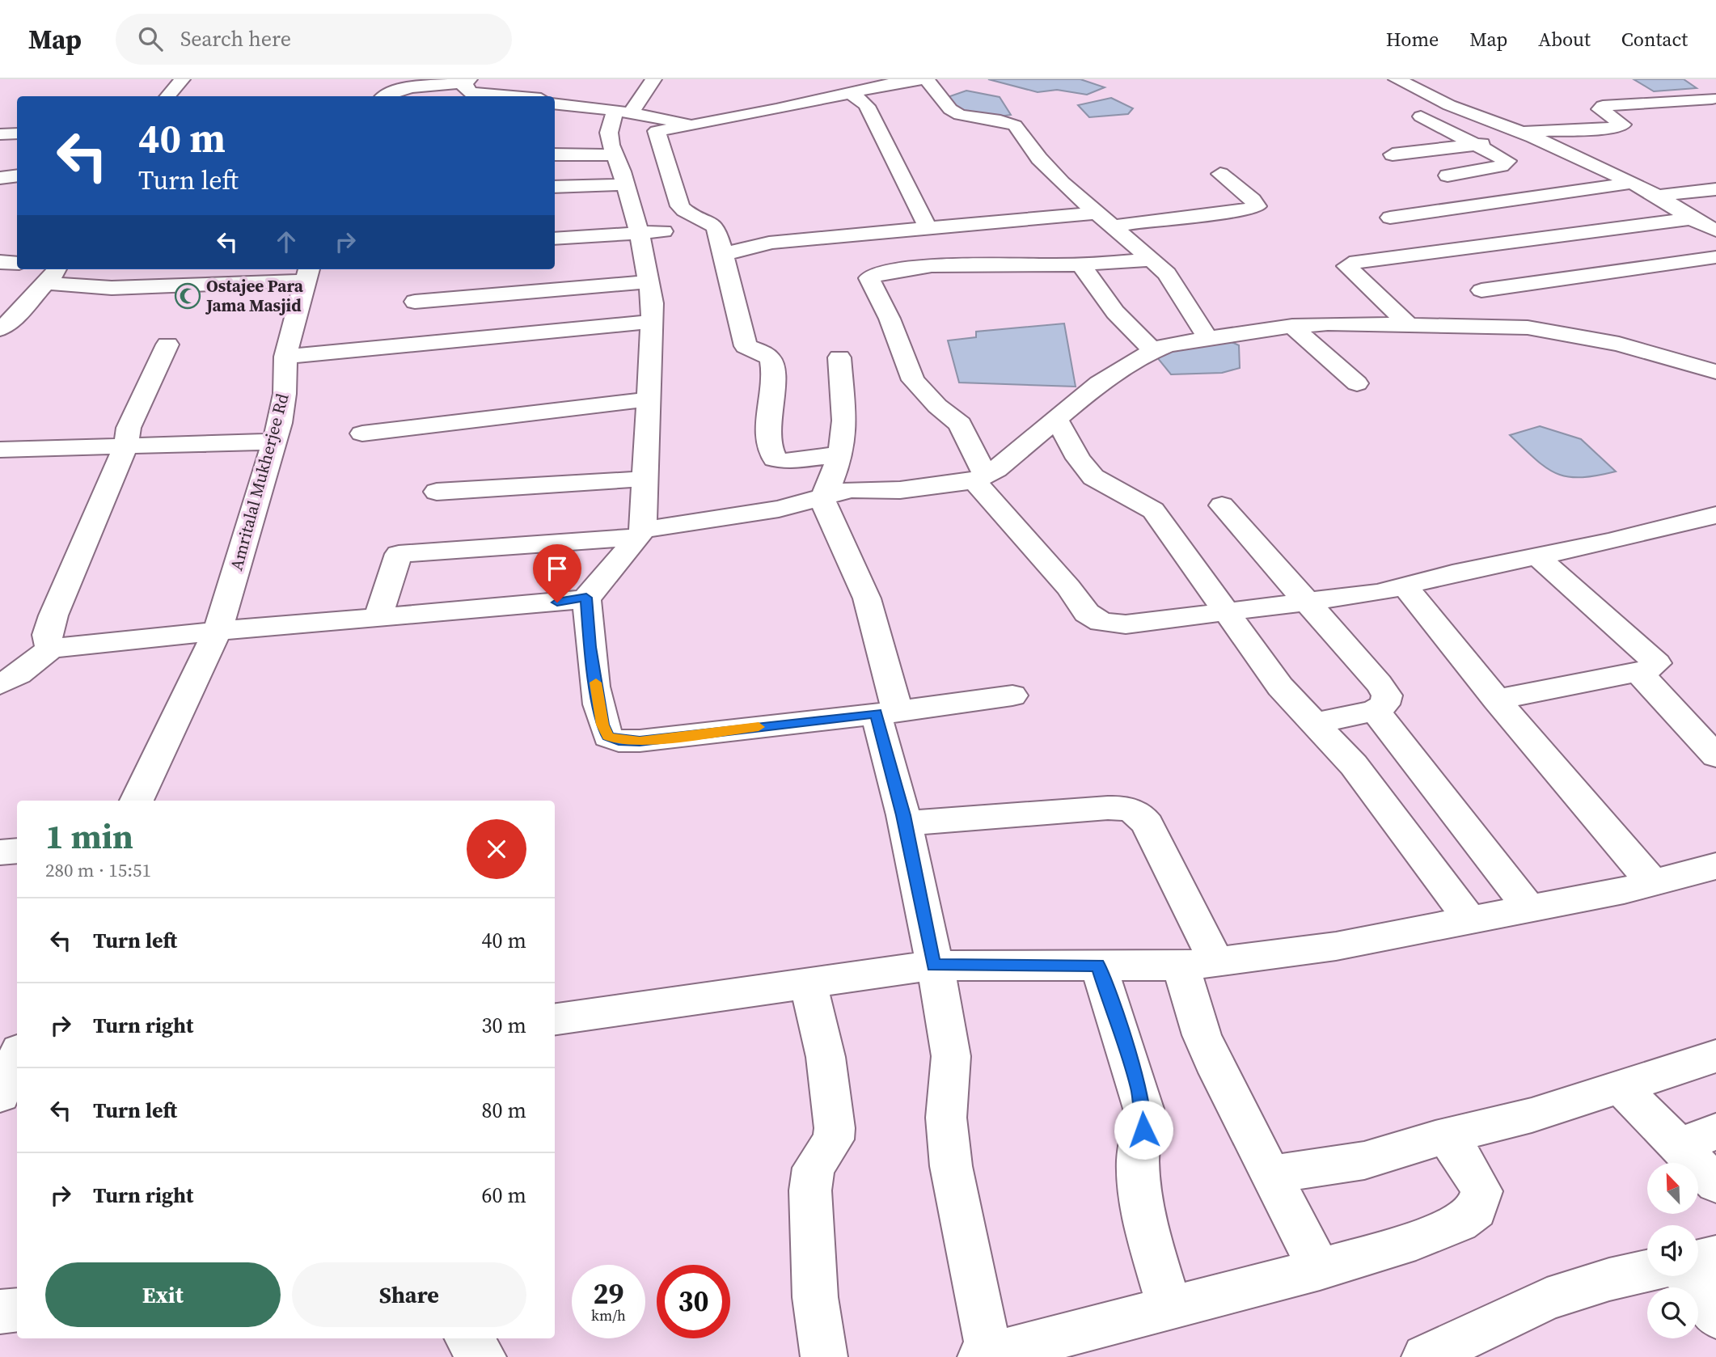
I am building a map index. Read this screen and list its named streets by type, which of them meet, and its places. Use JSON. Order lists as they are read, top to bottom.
{
  "streets": {
    "street": ["Amritalal Mukherjee Rd"]
  },
  "places": {
    "mosque": ["Ostajee Para Jama Masjid"]
  },
  "north": "top left",
  "page": {
    "header": "Map",
    "search": "Search here",
    "nav": [
      "Home",
      "Map",
      "About",
      "Contact"
    ],
    "turn": ["40 m", "Turn left"],
    "heading": ["1 min", "280 m · 15:51"],
    "list": [
      {
        "name": "Turn left",
        "value": "40 m"
      },
      {
        "name": "Turn right",
        "value": "30 m"
      },
      {
        "name": "Turn left",
        "value": "80 m"
      },
      {
        "name": "Turn right",
        "value": "60 m"
      }
    ],
    "buttons": ["Exit", "Share"],
    "speed": "29 km/h",
    "limit": "30"
  }
}
